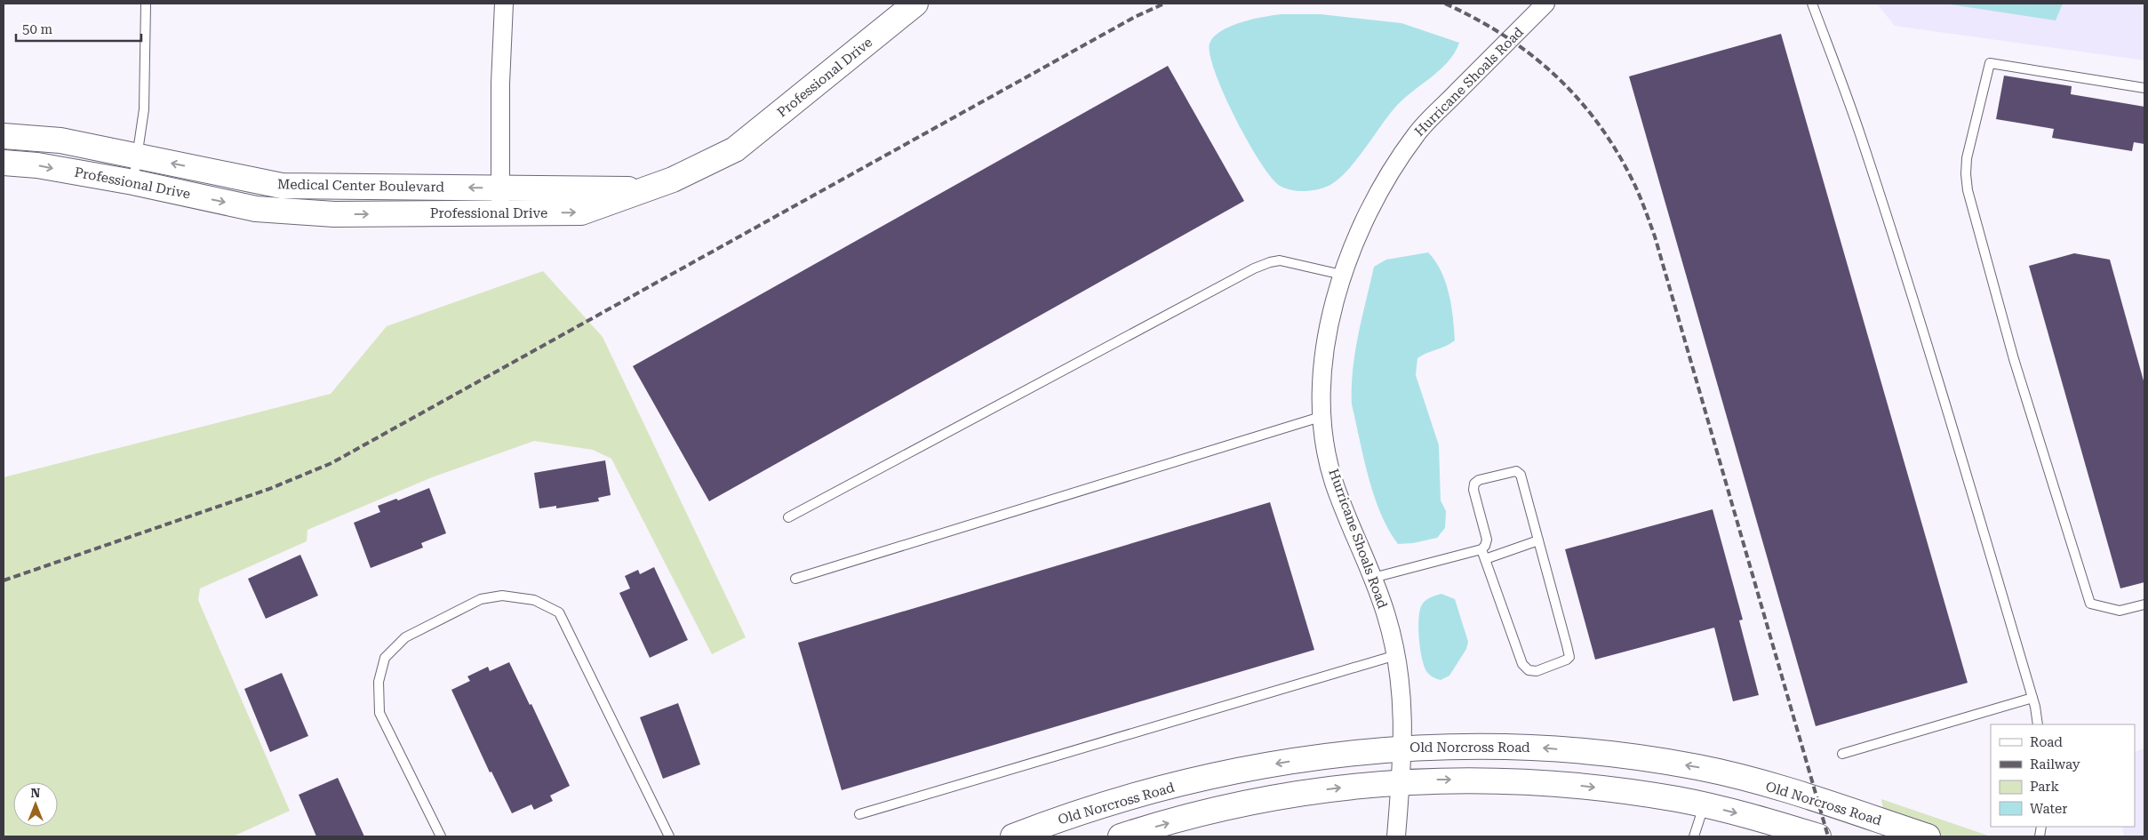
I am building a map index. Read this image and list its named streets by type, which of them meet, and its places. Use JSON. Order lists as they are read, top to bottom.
{
  "streets": {
    "main road": ["Professional Drive", "Medical Center Boulevard", "Old Norcross Road"],
    "street": ["Hurricane Shoals Road"]
  },
  "crossings": [
    ["Professional Drive", "Medical Center Boulevard"],
    ["Hurricane Shoals Road", "Old Norcross Road"]
  ],
  "one_way": ["Professional Drive", "Medical Center Boulevard"],
  "legend": [
    "Road",
    "Railway",
    "Park",
    "Water"
  ],
  "scale_bar": "50 m",
  "north": "top"
}
